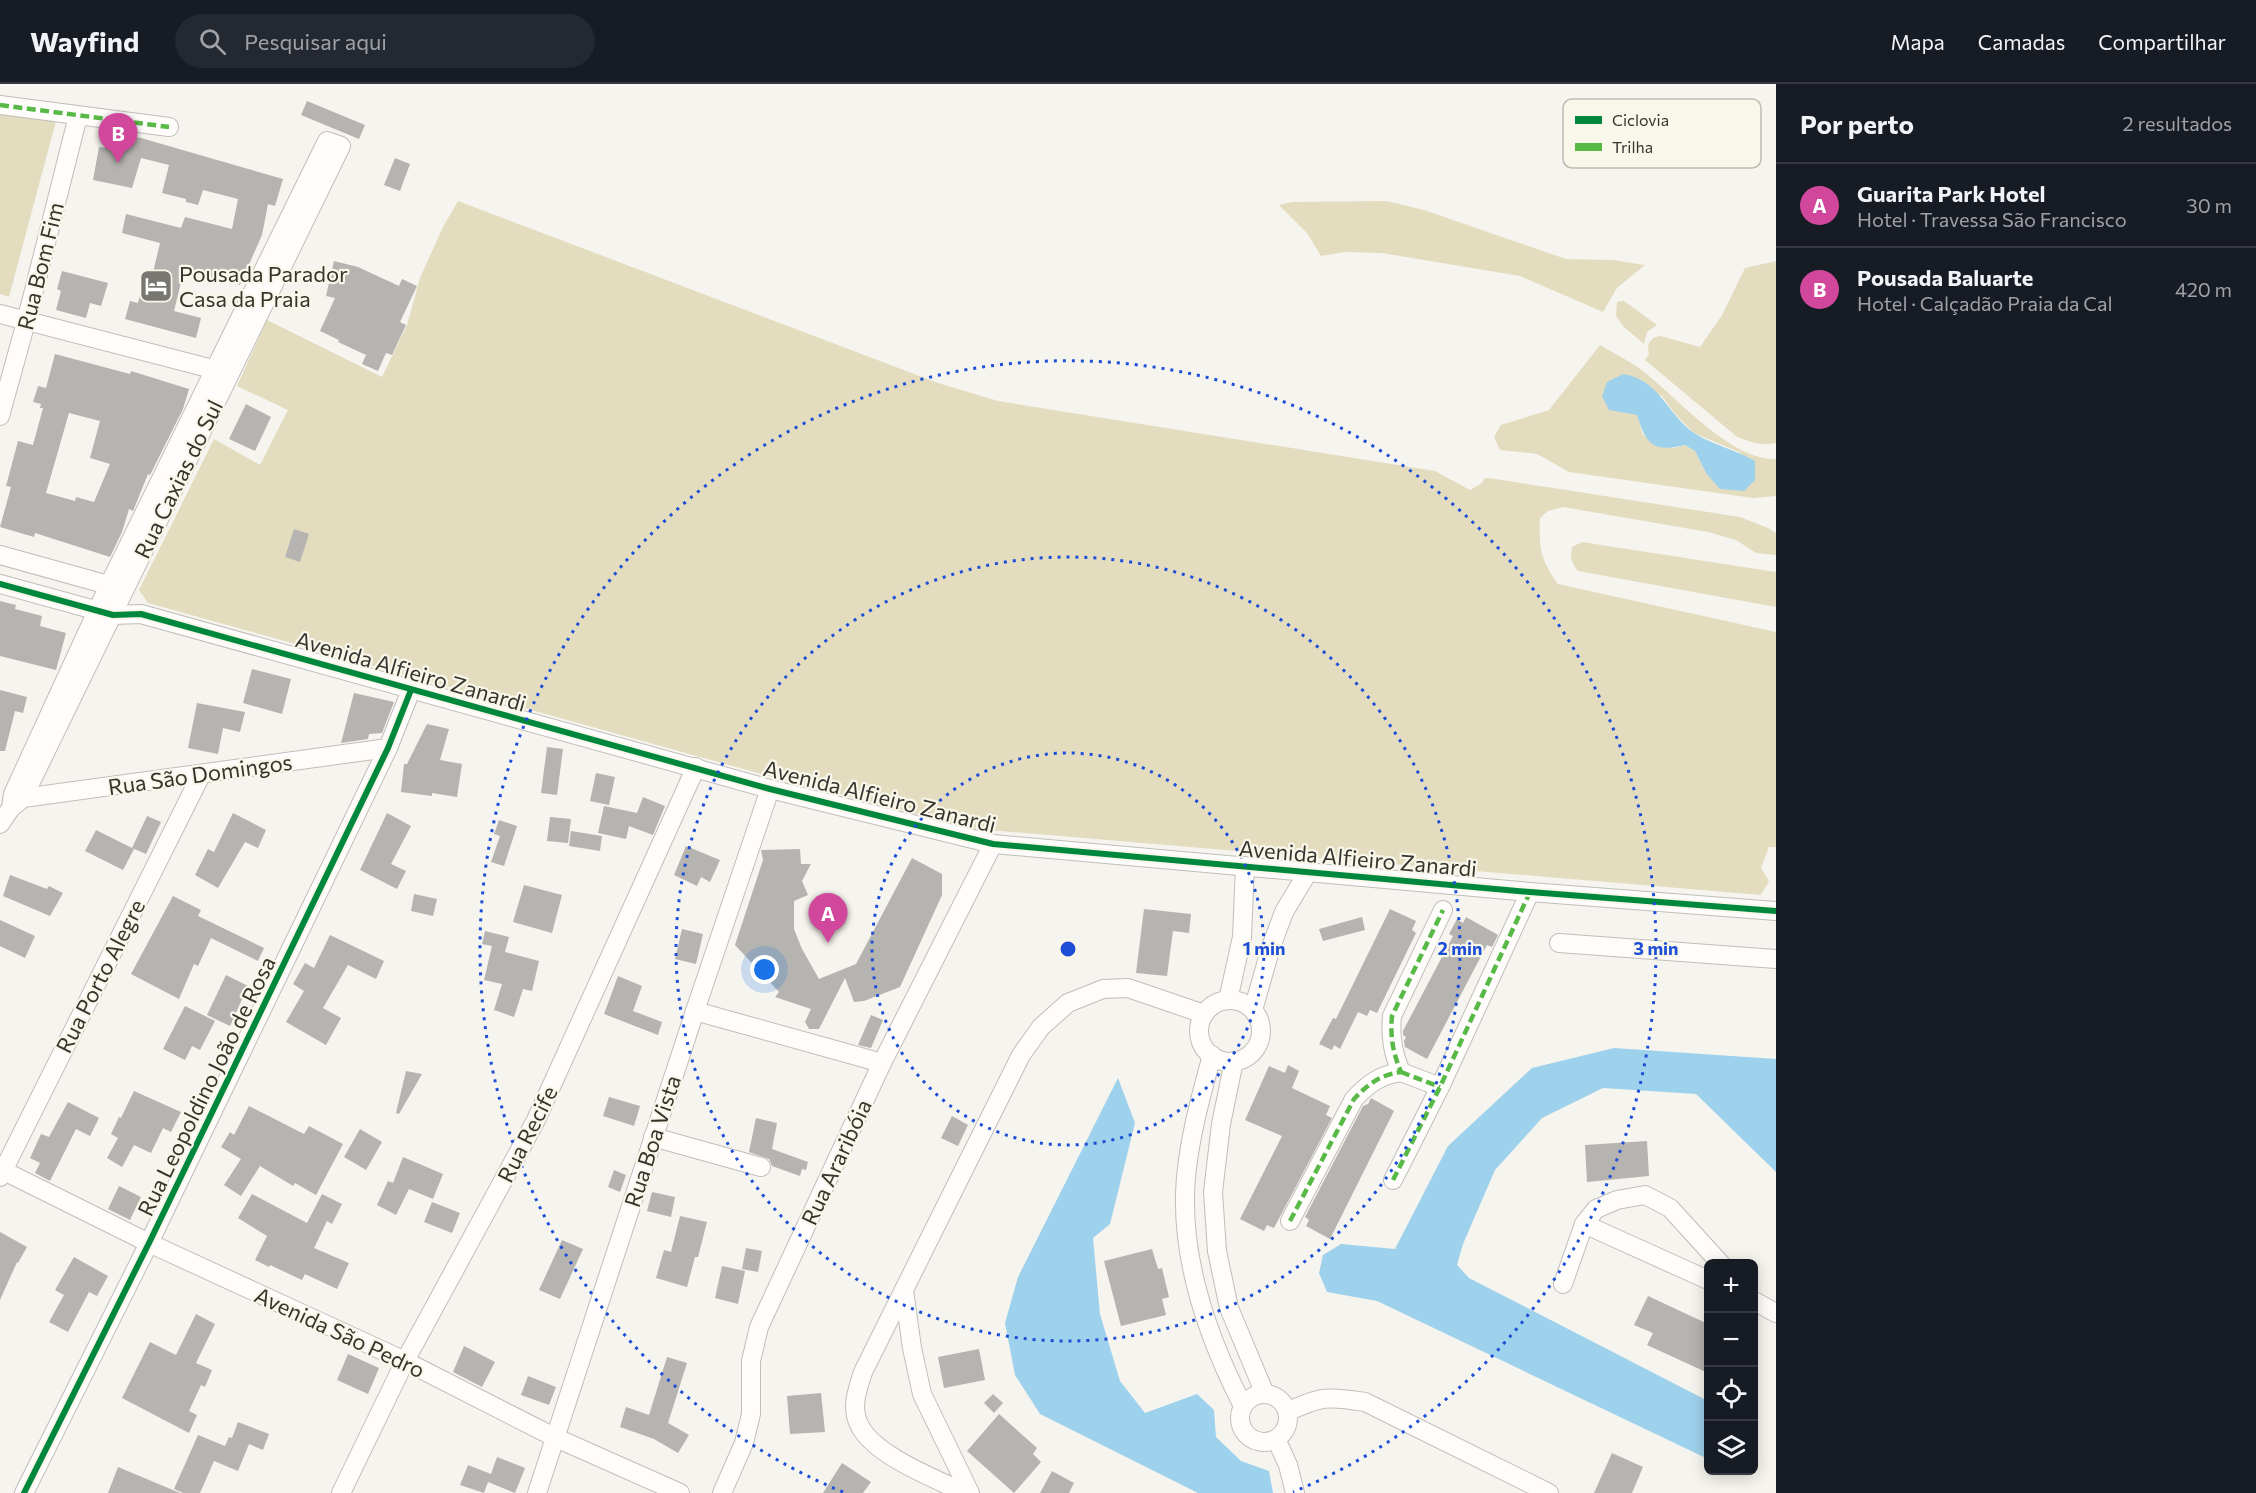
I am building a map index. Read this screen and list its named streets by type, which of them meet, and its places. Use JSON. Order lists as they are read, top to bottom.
{
  "streets": {
    "street": [
      "Rua Bom Fim",
      "Rua Caxias do Sul",
      "Avenida Alfieiro Zanardi",
      "Rua São Domingos",
      "Rua Porto Alegre",
      "Rua Leopoldino João de Rosa",
      "Rua Recife",
      "Rua Boa Vista",
      "Rua Araribóia",
      "Avenida São Pedro"
    ]
  },
  "crossings": [
    ["Rua Caxias do Sul", "Avenida Alfieiro Zanardi"],
    ["Rua Caxias do Sul", "Rua São Domingos"],
    ["Avenida Alfieiro Zanardi", "Rua Leopoldino João de Rosa"],
    ["Avenida Alfieiro Zanardi", "Rua Recife"],
    ["Avenida Alfieiro Zanardi", "Rua Boa Vista"],
    ["Avenida Alfieiro Zanardi", "Rua Araribóia"],
    ["Rua São Domingos", "Rua Porto Alegre"],
    ["Rua São Domingos", "Rua Leopoldino João de Rosa"],
    ["Rua Porto Alegre", "Avenida São Pedro"],
    ["Rua Leopoldino João de Rosa", "Avenida São Pedro"],
    ["Rua Recife", "Avenida São Pedro"],
    ["Rua Boa Vista", "Avenida São Pedro"]
  ],
  "places": {
    "hotel": ["Pousada Parador Casa da Praia"]
  },
  "legend": ["Ciclovia", "Trilha"],
  "page": {
    "header": "Wayfind",
    "search": "Pesquisar aqui",
    "nav": ["Mapa", "Camadas", "Compartilhar"],
    "heading": ["Por perto", "2 resultados"],
    "pins": ["B", "A"],
    "list": [
      {
        "mark": "A",
        "name": "Guarita Park Hotel",
        "note": "Hotel · Travessa São Francisco",
        "value": "30 m"
      },
      {
        "mark": "B",
        "name": "Pousada Baluarte",
        "note": "Hotel · Calçadão Praia da Cal",
        "value": "420 m"
      }
    ],
    "map_buttons": ["+", "−"]
  },
  "rings": ["1 min", "2 min", "3 min"]
}
